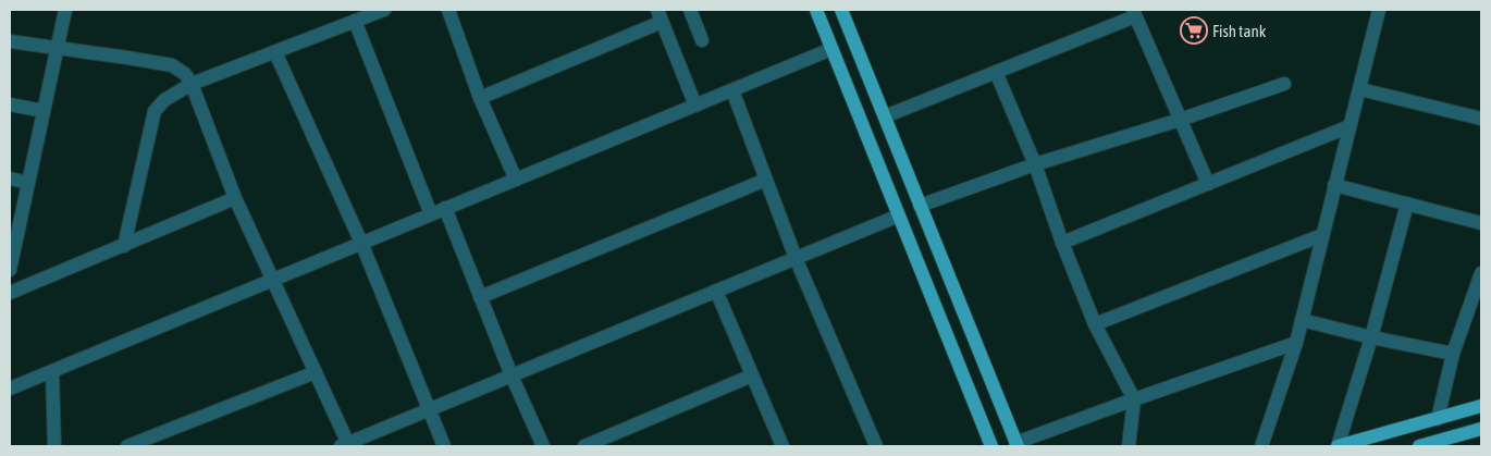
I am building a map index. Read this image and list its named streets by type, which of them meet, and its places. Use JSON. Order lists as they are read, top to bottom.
{
  "places": {
    "supermarket": ["Fish tank"]
  }
}
